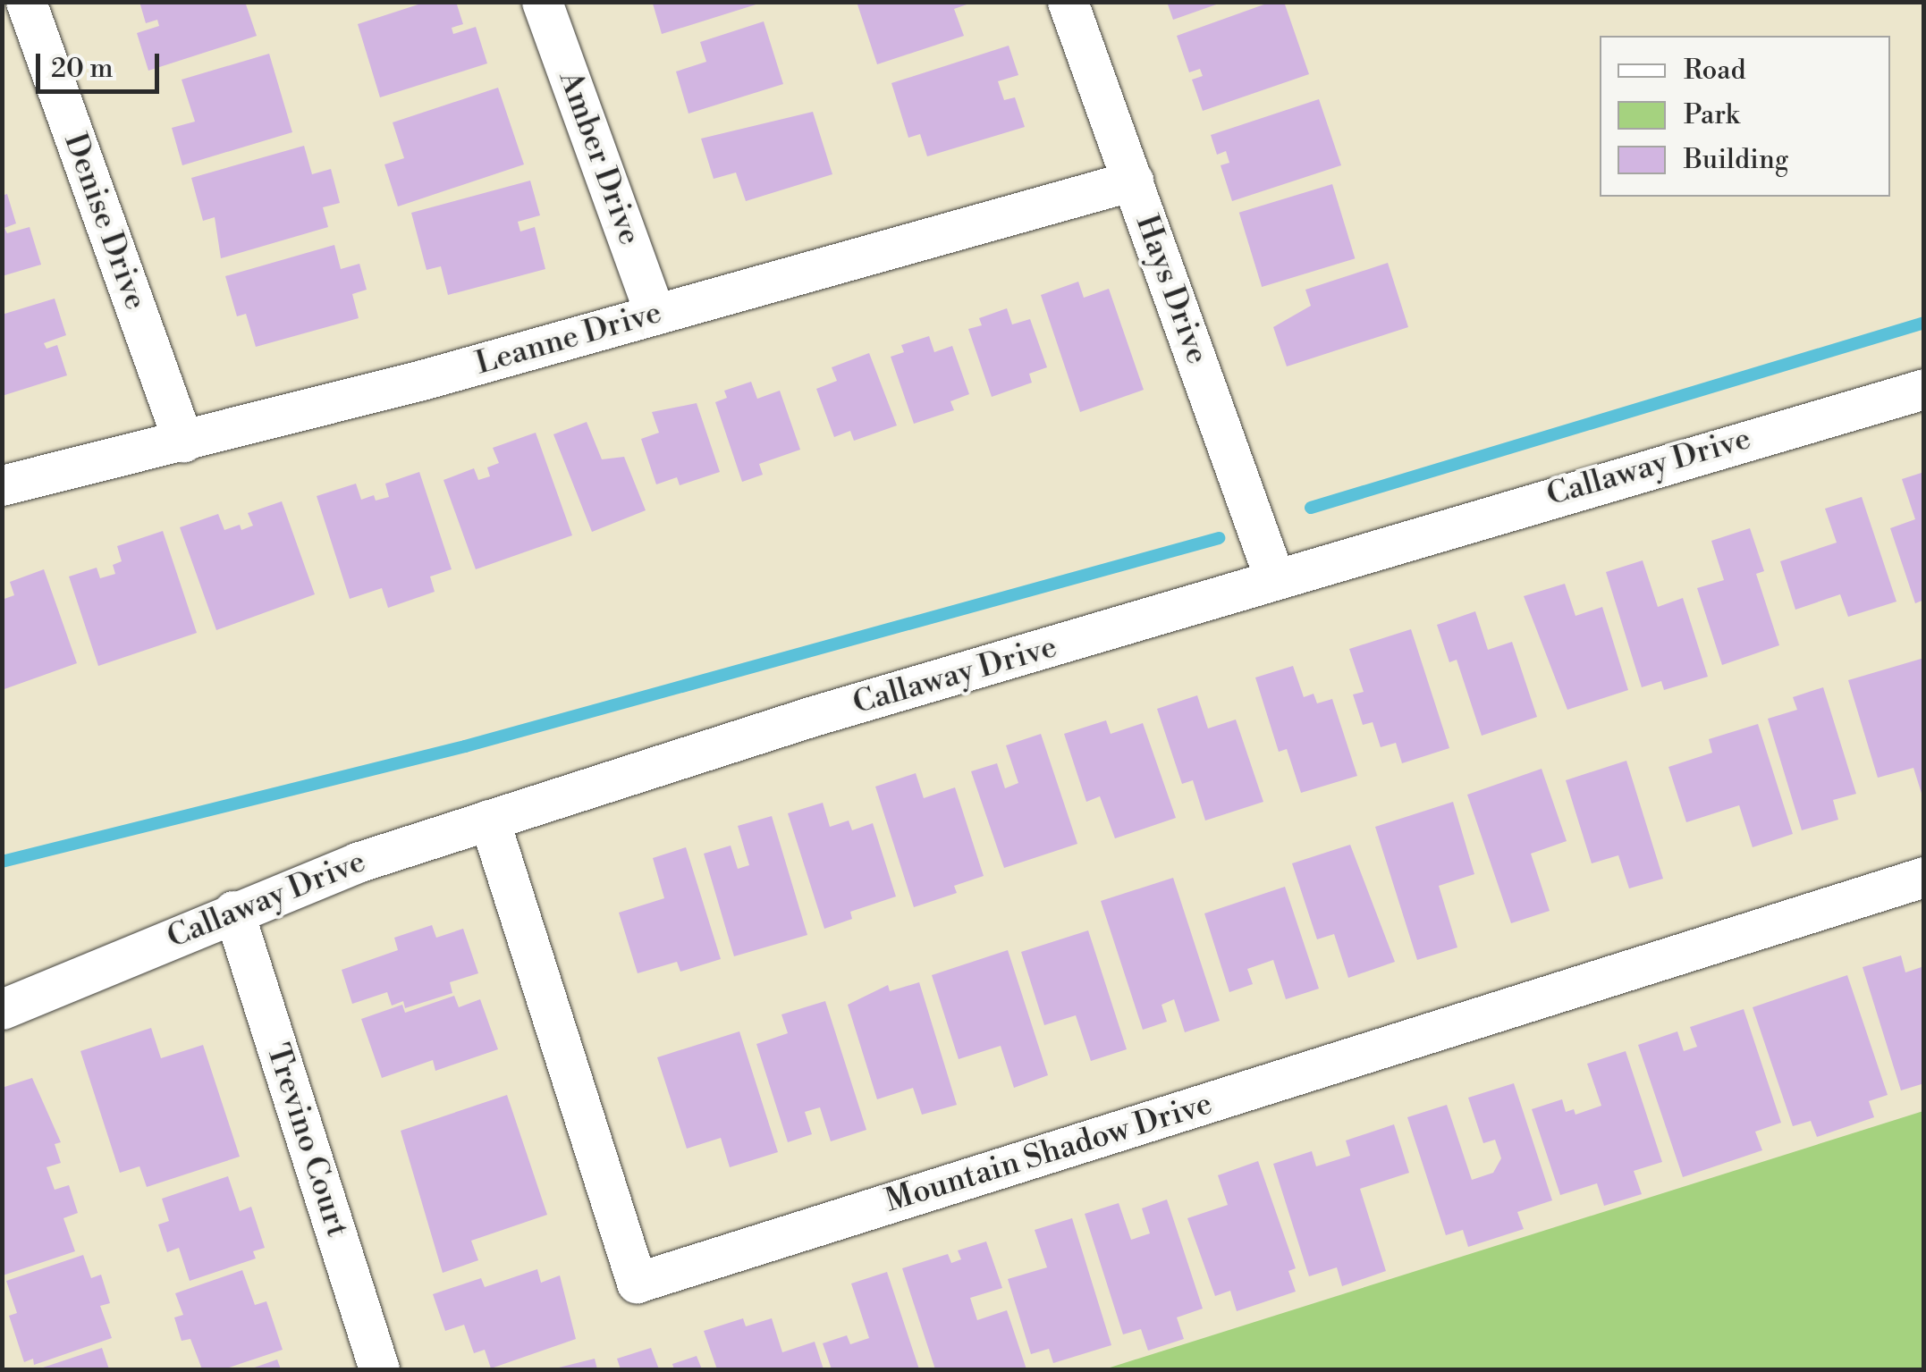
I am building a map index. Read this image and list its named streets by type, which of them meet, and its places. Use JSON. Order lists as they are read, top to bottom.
{
  "streets": {
    "street": [
      "Amber Drive",
      "Denise Drive",
      "Hays Drive",
      "Leanne Drive",
      "Callaway Drive",
      "Trevino Court",
      "Mountain Shadow Drive"
    ]
  },
  "crossings": [
    ["Amber Drive", "Leanne Drive"],
    ["Denise Drive", "Leanne Drive"],
    ["Hays Drive", "Leanne Drive"],
    ["Hays Drive", "Callaway Drive"],
    ["Callaway Drive", "Trevino Court"],
    ["Callaway Drive", "Mountain Shadow Drive"]
  ],
  "legend": ["Road", "Park", "Building"],
  "scale_bar": "20 m"
}
